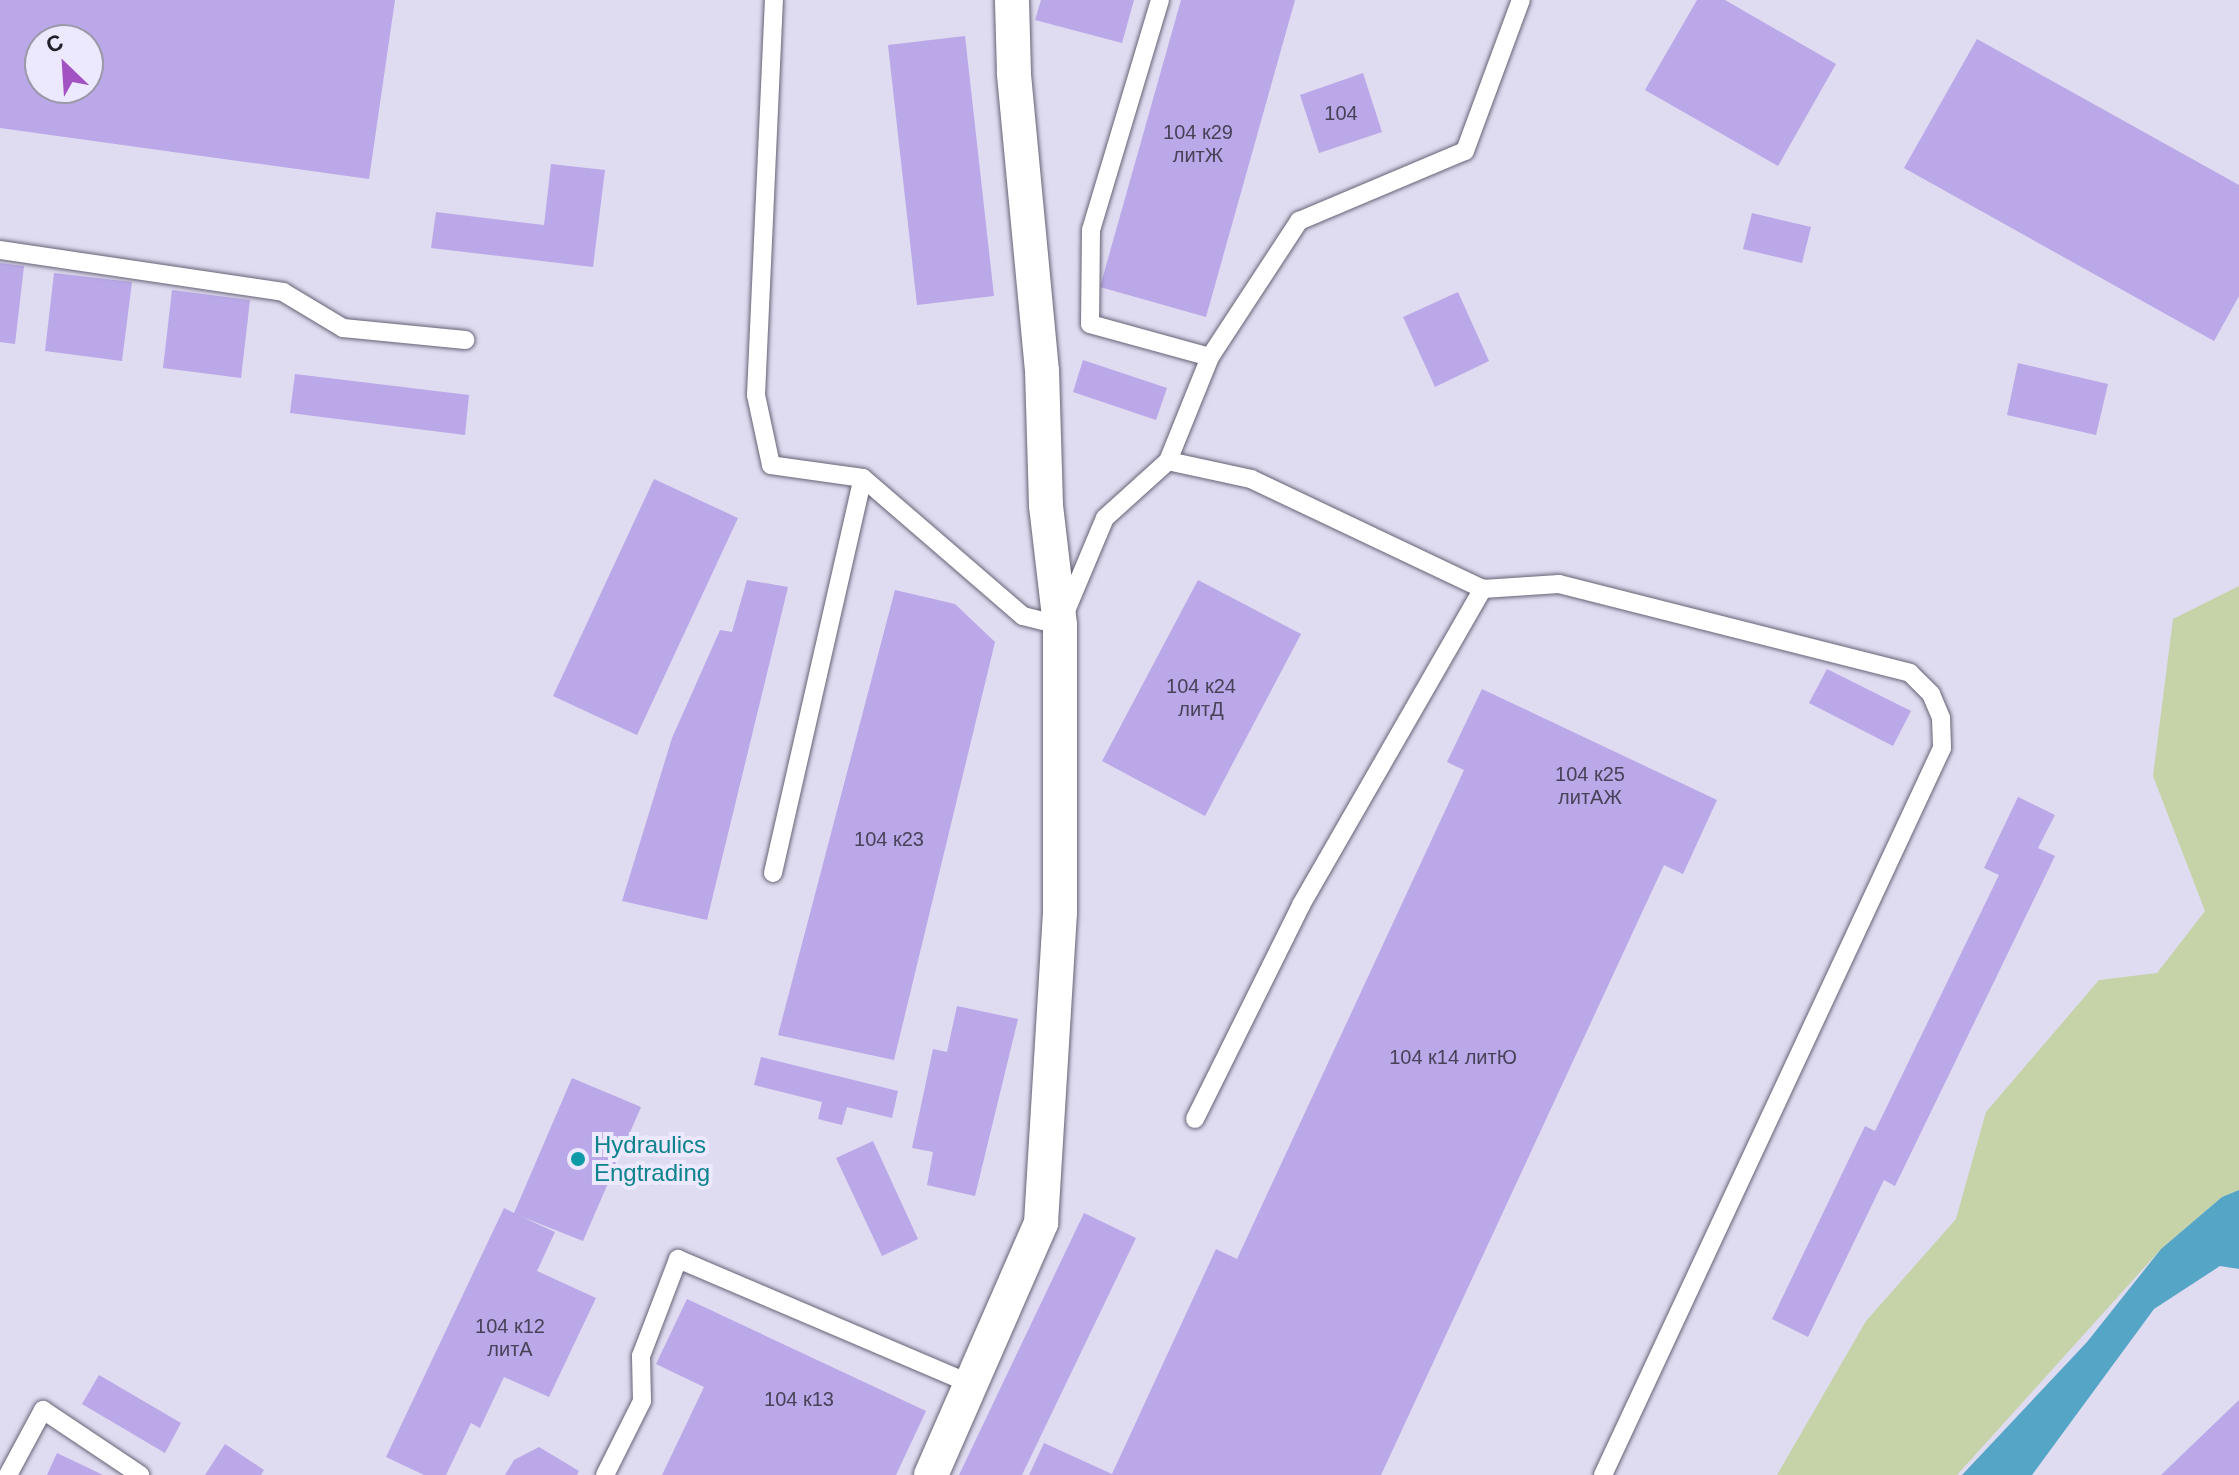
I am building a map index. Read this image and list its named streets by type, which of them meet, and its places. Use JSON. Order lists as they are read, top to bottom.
{
  "places": ["Hydraulics Engtrading"],
  "house_numbers": [
    "104",
    "104 к29 литЖ",
    "104 к24 литД",
    "104 к25 литАЖ",
    "104 к23",
    "104 к14 литЮ",
    "104 к12 литА",
    "104 к13"
  ],
  "north": "top left"
}
